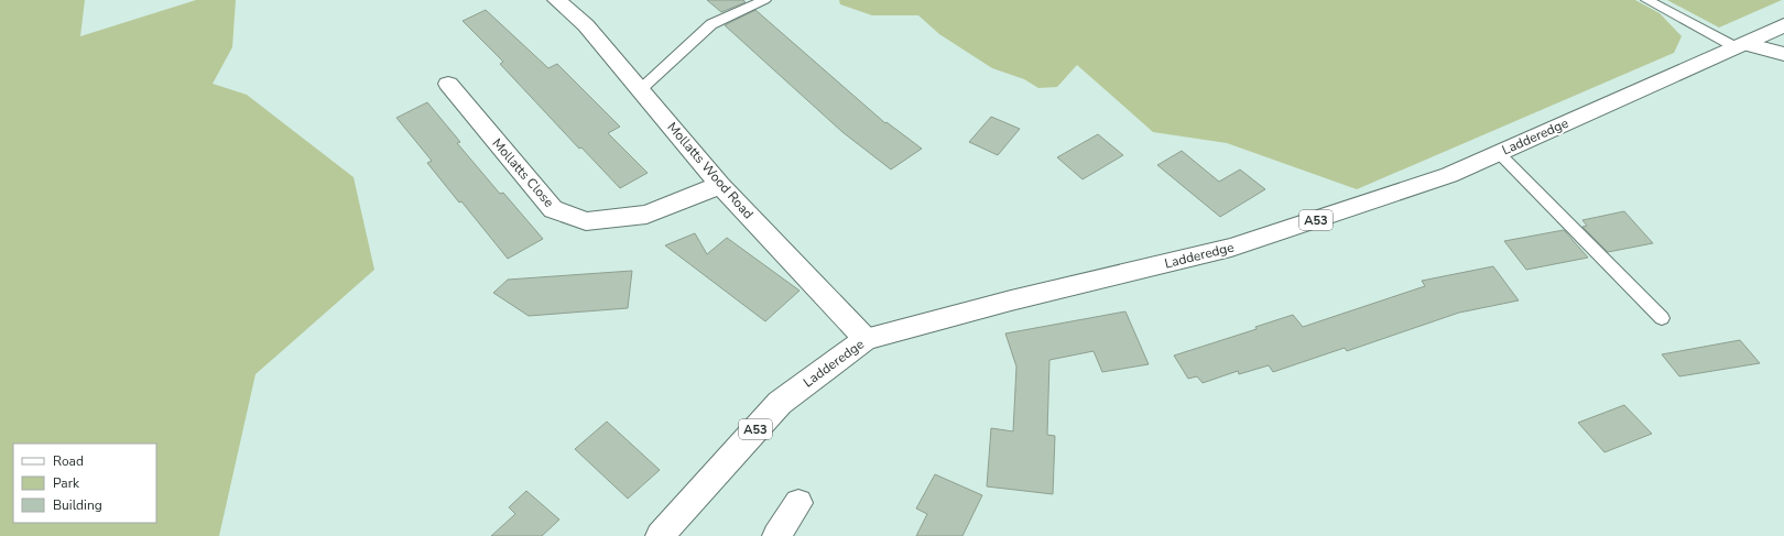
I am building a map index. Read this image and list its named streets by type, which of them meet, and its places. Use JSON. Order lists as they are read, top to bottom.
{
  "streets": {
    "main road": [
      "Ladderedge",
      "Mollatts Wood Road",
      "Mollatts Close",
      "A53"
    ]
  },
  "crossings": [
    ["Ladderedge", "Mollatts Wood Road"],
    ["Mollatts Wood Road", "Mollatts Close"]
  ],
  "legend": ["Road", "Park", "Building"]
}
